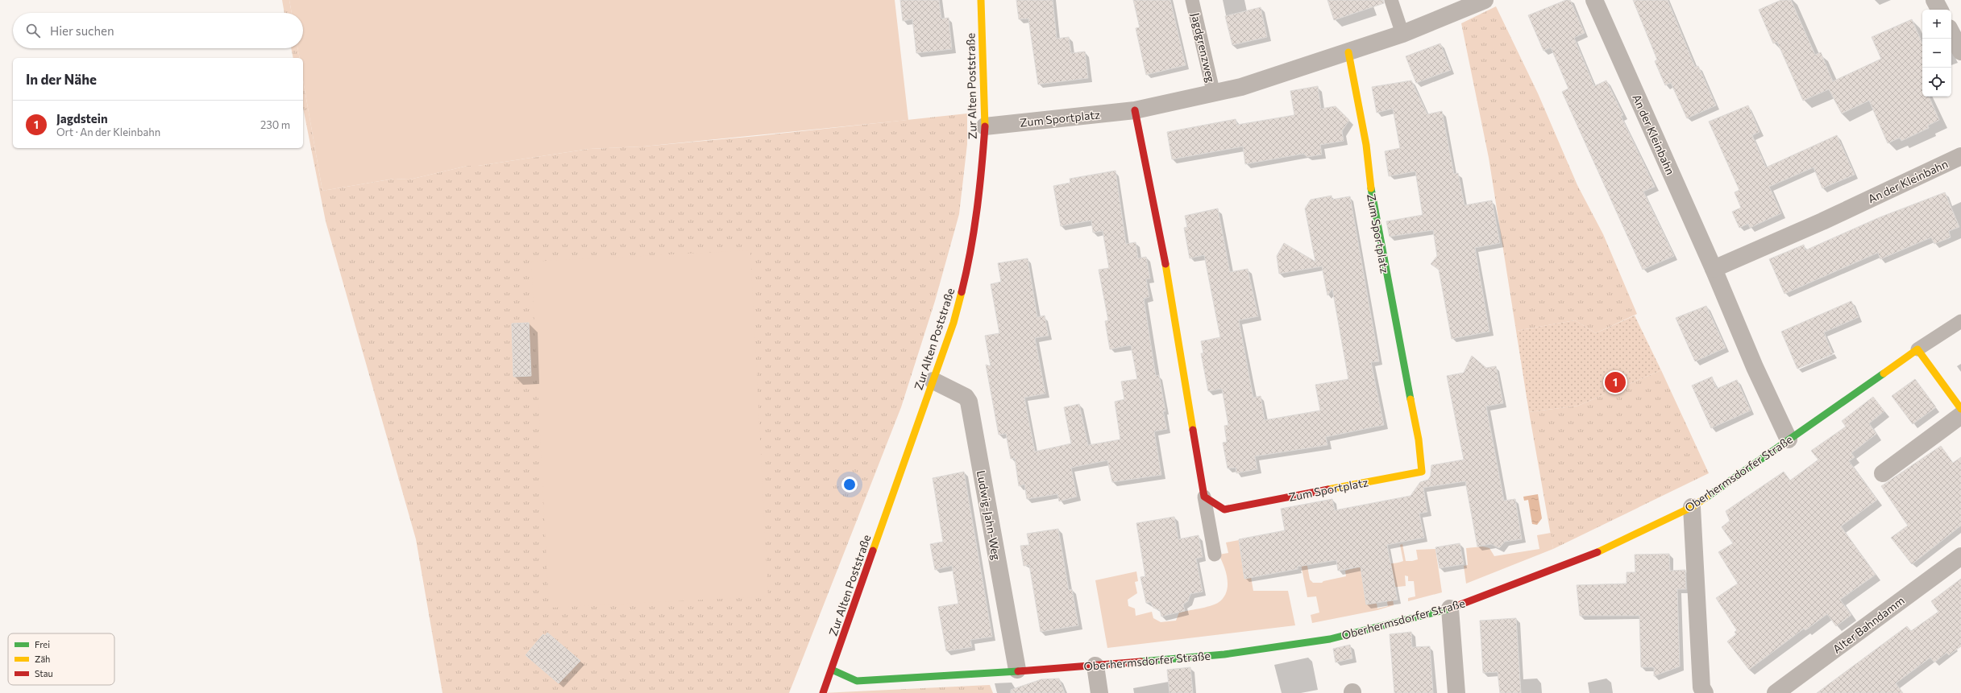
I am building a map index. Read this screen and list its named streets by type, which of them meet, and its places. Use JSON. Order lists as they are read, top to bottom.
{
  "streets": {
    "street": [
      "Zur Alten Poststraße",
      "Zum Sportplatz",
      "An der Kleinbahn",
      "Oberhermsdorfer Straße",
      "Ludwig-Jahn-Weg",
      "Alter Bahndamm"
    ],
    "lane": ["Jagdgrenzweg"]
  },
  "crossings": [
    ["Jagdgrenzweg", "Zum Sportplatz"],
    ["Zur Alten Poststraße", "Zum Sportplatz"],
    ["Zur Alten Poststraße", "Oberhermsdorfer Straße"],
    ["Zur Alten Poststraße", "Ludwig-Jahn-Weg"],
    ["An der Kleinbahn", "Oberhermsdorfer Straße"],
    ["Oberhermsdorfer Straße", "Ludwig-Jahn-Weg"]
  ],
  "legend": ["Frei", "Zäh", "Stau"],
  "page": {
    "map_buttons": ["+", "−"],
    "search": "Hier suchen",
    "heading": "In der Nähe",
    "list": [
      {
        "mark": "1",
        "name": "Jagdstein",
        "note": "Ort · An der Kleinbahn",
        "value": "230 m"
      }
    ],
    "pins": "1"
  }
}
